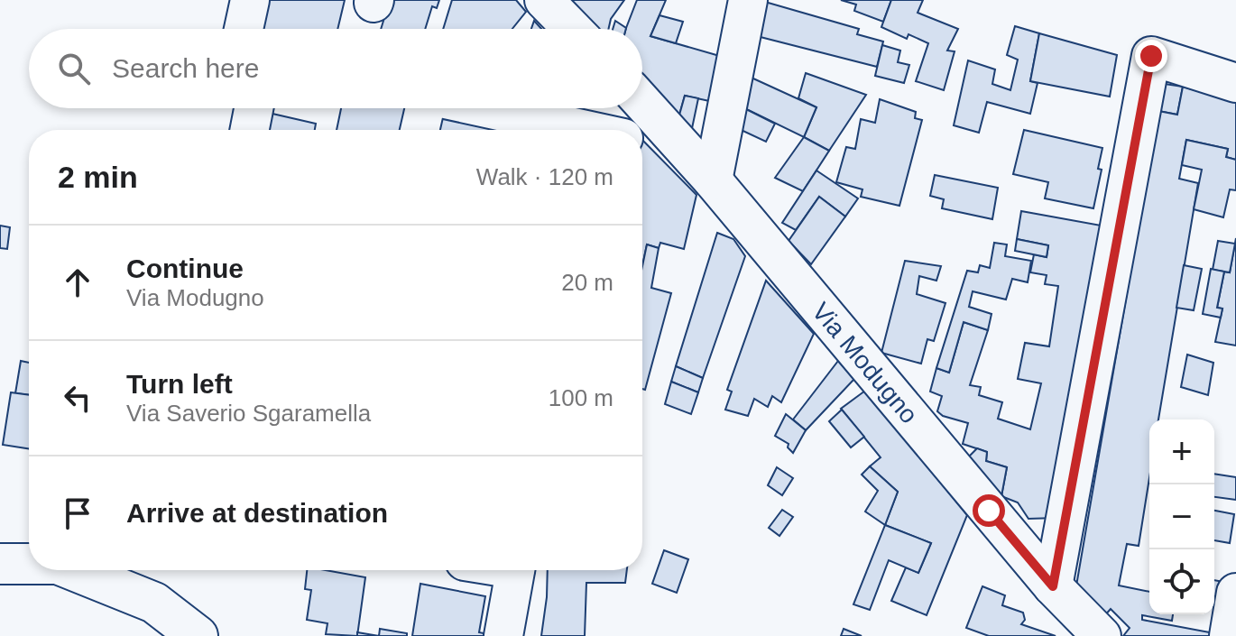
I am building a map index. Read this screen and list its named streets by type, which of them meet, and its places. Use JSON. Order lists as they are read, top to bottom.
{
  "streets": {
    "street": ["Via Modugno"]
  },
  "page": {
    "search": "Search here",
    "heading": ["2 min", "Walk · 120 m"],
    "list": [
      ["Continue", "Via Modugno", "20 m"],
      ["Turn left", "Via Saverio Sgaramella", "100 m"],
      "Arrive at destination"
    ],
    "map_buttons": ["+", "−"]
  }
}
